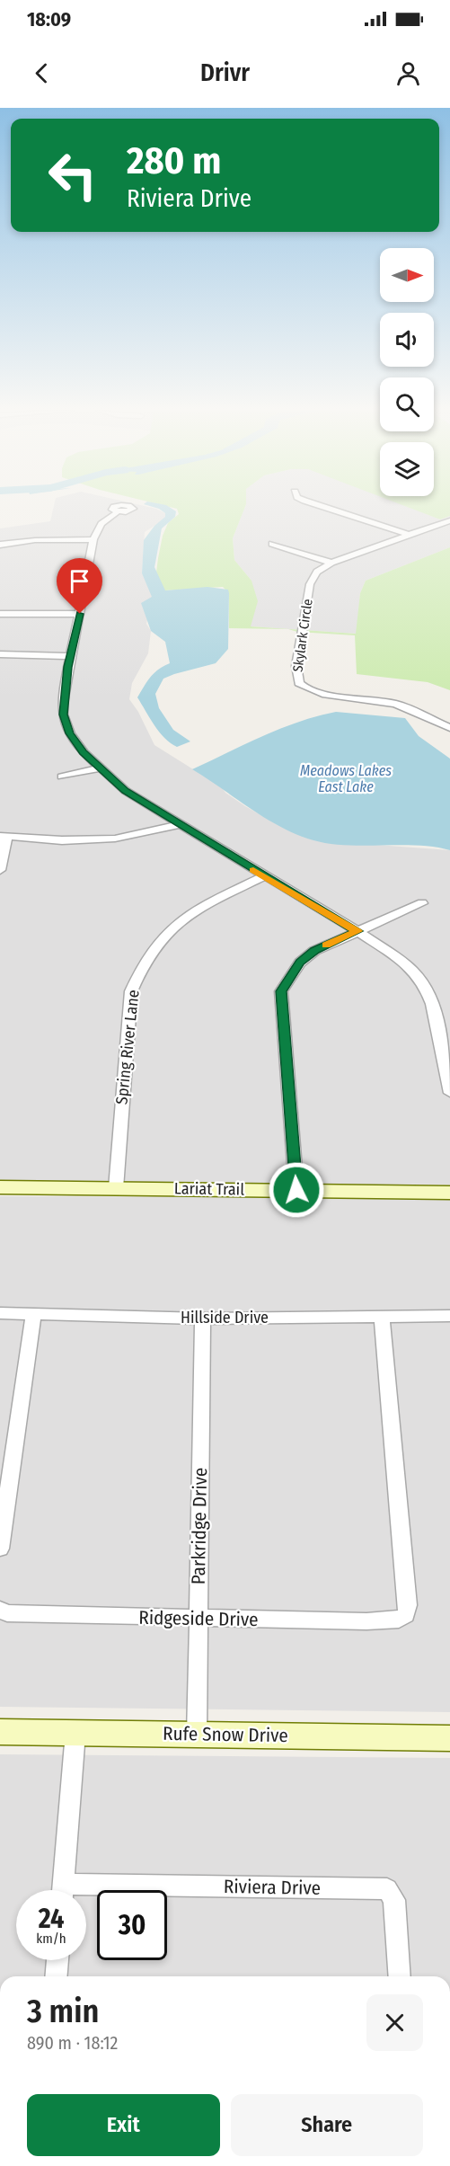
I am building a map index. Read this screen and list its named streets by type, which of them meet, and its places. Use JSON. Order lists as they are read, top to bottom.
{
  "streets": {
    "street": [
      "Skylark Circle",
      "Spring River Lane",
      "Lariat Trail",
      "Hillside Drive",
      "Parkridge Drive",
      "Ridgeside Drive",
      "Rufe Snow Drive",
      "Riviera Drive"
    ]
  },
  "crossings": [
    ["Spring River Lane", "Lariat Trail"],
    ["Hillside Drive", "Parkridge Drive"],
    ["Hillside Drive", "Ridgeside Drive"],
    ["Parkridge Drive", "Ridgeside Drive"],
    ["Parkridge Drive", "Rufe Snow Drive"]
  ],
  "water": ["Meadows Lakes East Lake"],
  "north": "right",
  "page": {
    "status": "18:09",
    "header": "Drivr",
    "turn": ["280 m", "Riviera Drive"],
    "speed": "24 km/h",
    "limit": "30",
    "heading": ["3 min", "890 m · 18:12"],
    "buttons": ["Exit", "Share"]
  }
}
